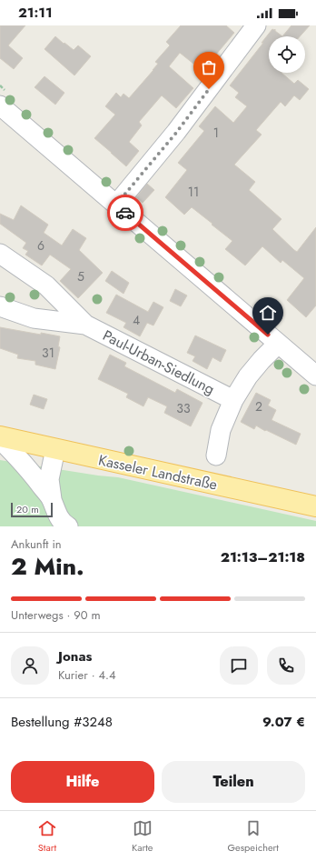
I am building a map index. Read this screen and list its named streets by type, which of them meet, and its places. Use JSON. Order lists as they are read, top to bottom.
{
  "streets": {
    "main road": ["Kasseler Landstraße"],
    "street": ["Paul-Urban-Siedlung"]
  },
  "house_numbers": [
    "1",
    "11",
    "6",
    "5",
    "4",
    "31",
    "2",
    "33"
  ],
  "scale_bar": "20 m",
  "page": {
    "status": "21:11",
    "scale": "20 m",
    "heading": ["2 Min.", "Ankunft in", "21:13–21:18"],
    "panel": [
      "Jonas",
      "Kurier · 4.4",
      "Bestellung #3248",
      "9.07 €"
    ],
    "bar": "Unterwegs · 90 m",
    "buttons": ["Hilfe", "Teilen"],
    "tabs": ["Start", "Karte", "Gespeichert"]
  }
}
